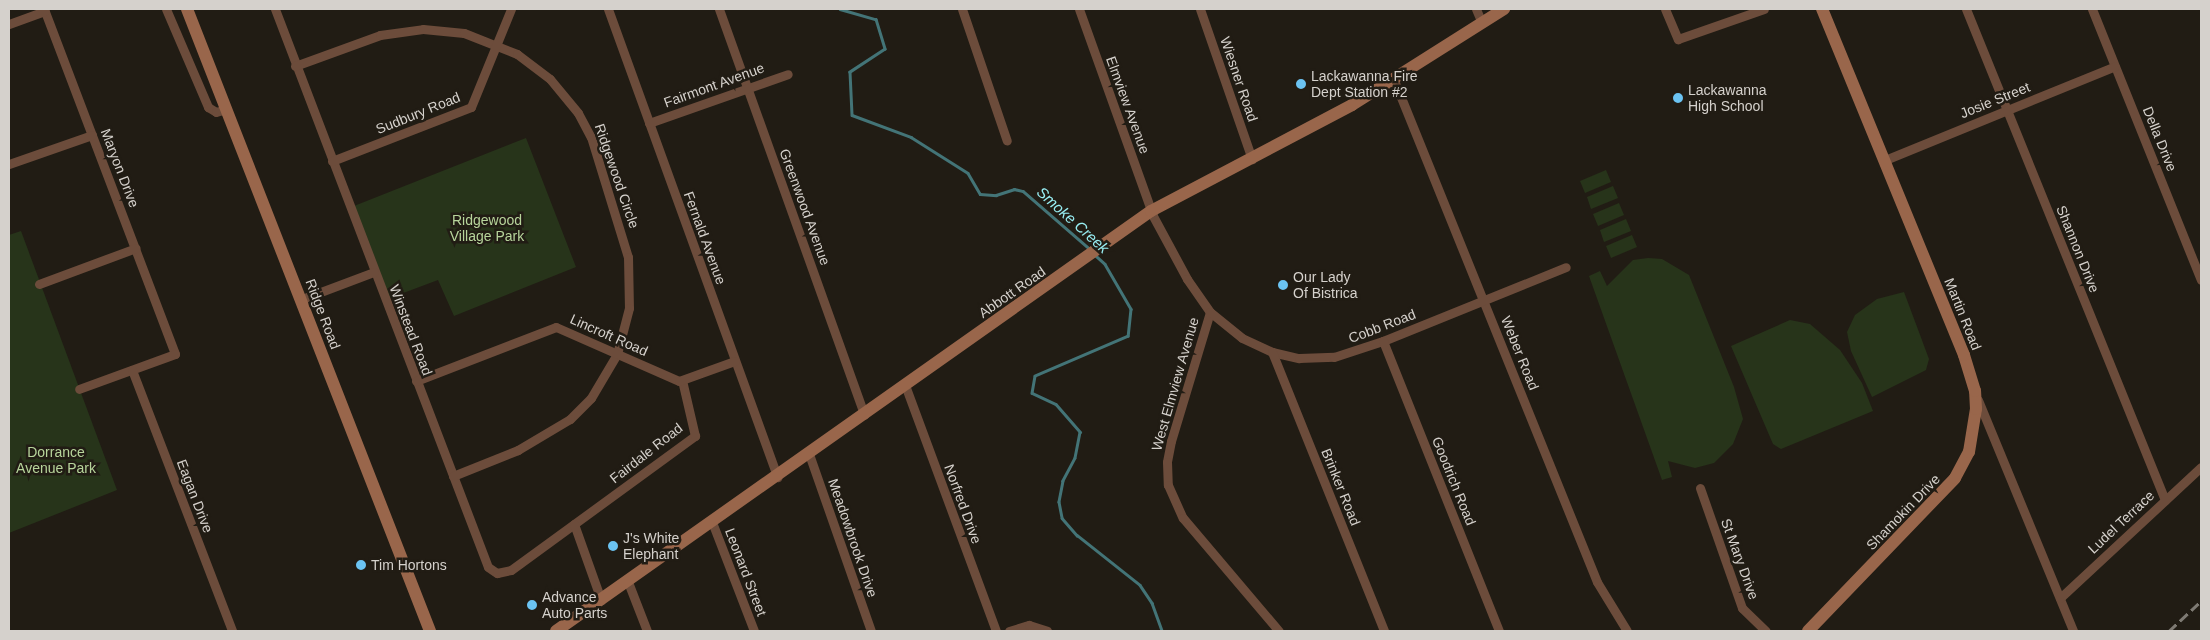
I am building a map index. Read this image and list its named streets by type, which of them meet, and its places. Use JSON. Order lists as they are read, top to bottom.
{
  "streets": {
    "street": [
      "Wiesner Road",
      "Fairmont Avenue",
      "Josie Street",
      "Elmview Avenue",
      "Sudbury Road",
      "Della Drive",
      "Maryon Drive",
      "Ridgewood Circle",
      "Greenwood Avenue",
      "Fernald Avenue",
      "Shannon Drive",
      "Abbott Road",
      "Ridge Road",
      "Martin Road",
      "Cobb Road",
      "Winstead Road",
      "Lincroft Road",
      "Weber Road",
      "West Elmview Avenue",
      "Fairdale Road",
      "Goodrich Road",
      "Brinker Road",
      "Eagan Drive",
      "Norfred Drive",
      "Shamokin Drive",
      "Ludel Terrace",
      "Meadowbrook Drive",
      "St Mary Drive",
      "Leonard Street"
    ]
  },
  "crossings": [
    ["Wiesner Road", "Abbott Road"],
    ["Fairmont Avenue", "Greenwood Avenue"],
    ["Fairmont Avenue", "Fernald Avenue"],
    ["Josie Street", "Della Drive"],
    ["Josie Street", "Shannon Drive"],
    ["Josie Street", "Martin Road"],
    ["Elmview Avenue", "Abbott Road"],
    ["Elmview Avenue", "West Elmview Avenue"],
    ["Sudbury Road", "Ridgewood Circle"],
    ["Sudbury Road", "Winstead Road"],
    ["Maryon Drive", "Eagan Drive"],
    ["Ridgewood Circle", "Winstead Road"],
    ["Ridgewood Circle", "Lincroft Road"],
    ["Greenwood Avenue", "Abbott Road"],
    ["Fernald Avenue", "Abbott Road"],
    ["Shannon Drive", "Ludel Terrace"],
    ["Abbott Road", "Weber Road"],
    ["Abbott Road", "West Elmview Avenue"],
    ["Abbott Road", "Norfred Drive"],
    ["Abbott Road", "Meadowbrook Drive"],
    ["Abbott Road", "Leonard Street"],
    ["Martin Road", "Shamokin Drive"],
    ["Martin Road", "Ludel Terrace"],
    ["Cobb Road", "Weber Road"],
    ["Cobb Road", "West Elmview Avenue"],
    ["Cobb Road", "Goodrich Road"],
    ["Cobb Road", "Brinker Road"],
    ["Winstead Road", "Lincroft Road"],
    ["Winstead Road", "Fairdale Road"],
    ["Lincroft Road", "Fairdale Road"]
  ],
  "water": ["Smoke Creek"],
  "parks": ["Ridgewood Village Park", "Dorrance Avenue Park"],
  "places": [
    "Lackawanna Fire Dept Station #2",
    "Lackawanna High School",
    "Our Lady Of Bistrica",
    "J's White Elephant",
    "Tim Hortons",
    "Advance Auto Parts"
  ]
}
